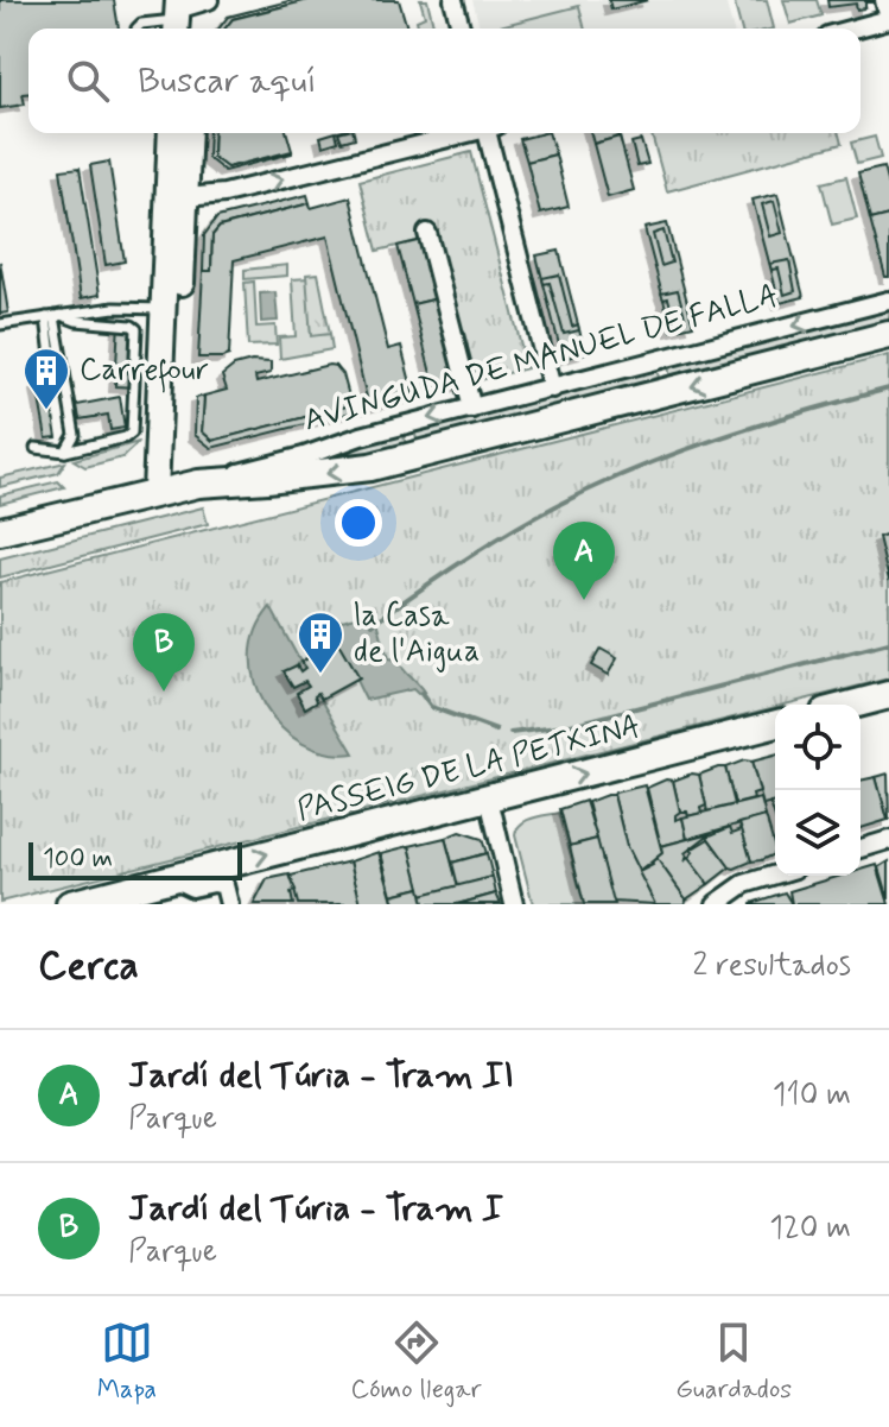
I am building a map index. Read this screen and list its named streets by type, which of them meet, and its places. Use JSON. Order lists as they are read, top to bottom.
{
  "streets": {
    "main road": ["AVINGUDA DE MANUEL DE FALLA", "PASSEIG DE LA PETXINA"]
  },
  "one_way": ["AVINGUDA DE MANUEL DE FALLA", "PASSEIG DE LA PETXINA"],
  "places": {
    "building": ["Carrefour", "la Casa de l'Aigua"]
  },
  "scale_bar": "100 m",
  "page": {
    "search": "Buscar aquí",
    "pins": ["A", "B"],
    "scale": "100 m",
    "heading": ["Cerca", "2 resultados"],
    "list": [
      {
        "mark": "A",
        "name": "Jardí del Túria - Tram II",
        "note": "Parque",
        "value": "110 m"
      },
      {
        "mark": "B",
        "name": "Jardí del Túria - Tram I",
        "note": "Parque",
        "value": "120 m"
      }
    ],
    "nav": ["Mapa", "Cómo llegar", "Guardados"]
  }
}
